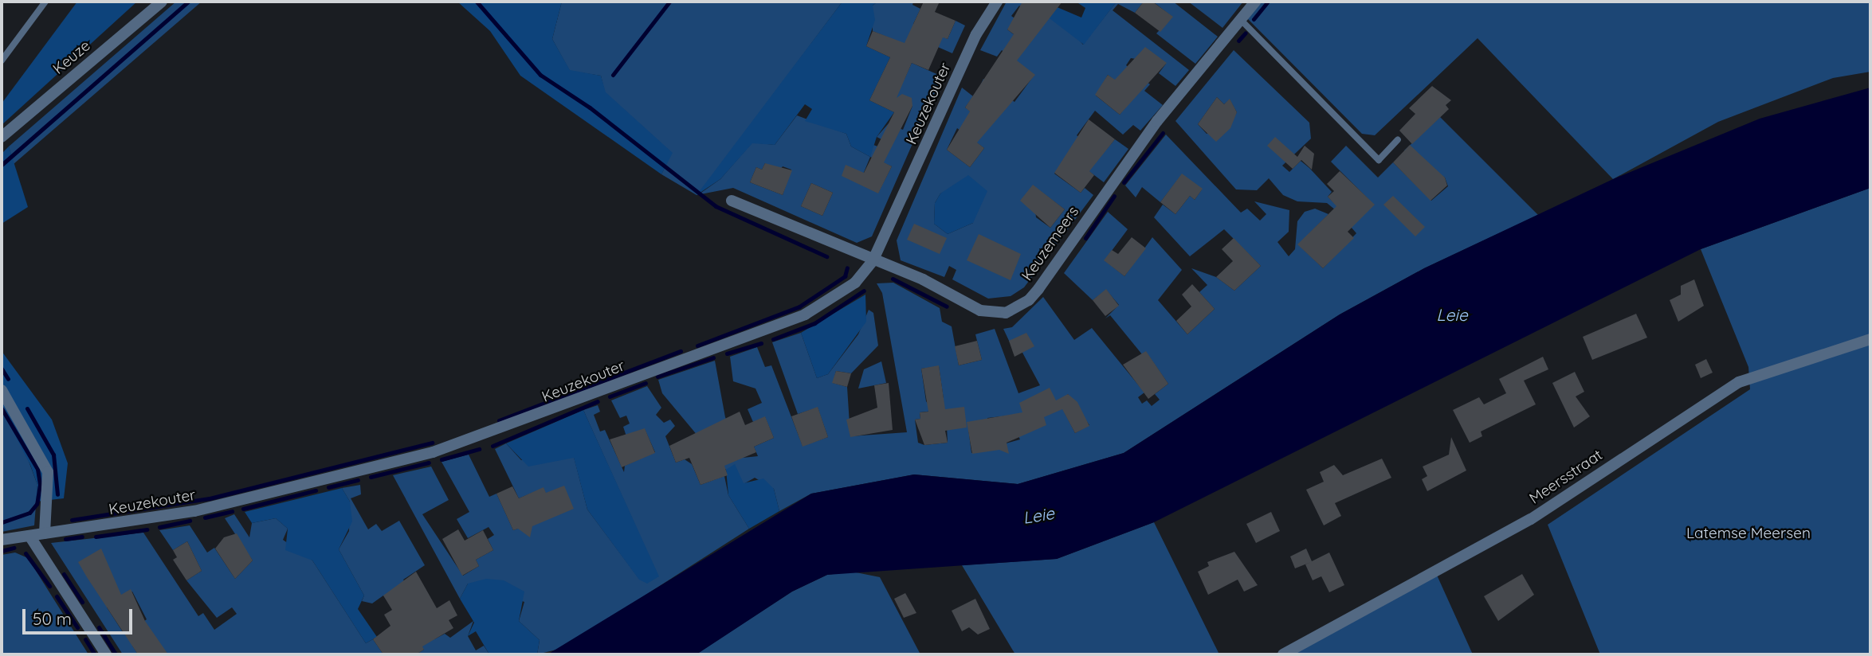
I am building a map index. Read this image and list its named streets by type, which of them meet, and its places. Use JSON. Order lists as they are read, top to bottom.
{
  "streets": {
    "street": [
      "Keuze",
      "Keuzekouter",
      "Keuzemeers",
      "Meersstraat"
    ]
  },
  "crossings": [
    ["Keuzekouter", "Keuzemeers"]
  ],
  "water": ["Leie"],
  "parks": ["Latemse Meersen"],
  "scale_bar": "50 m"
}
